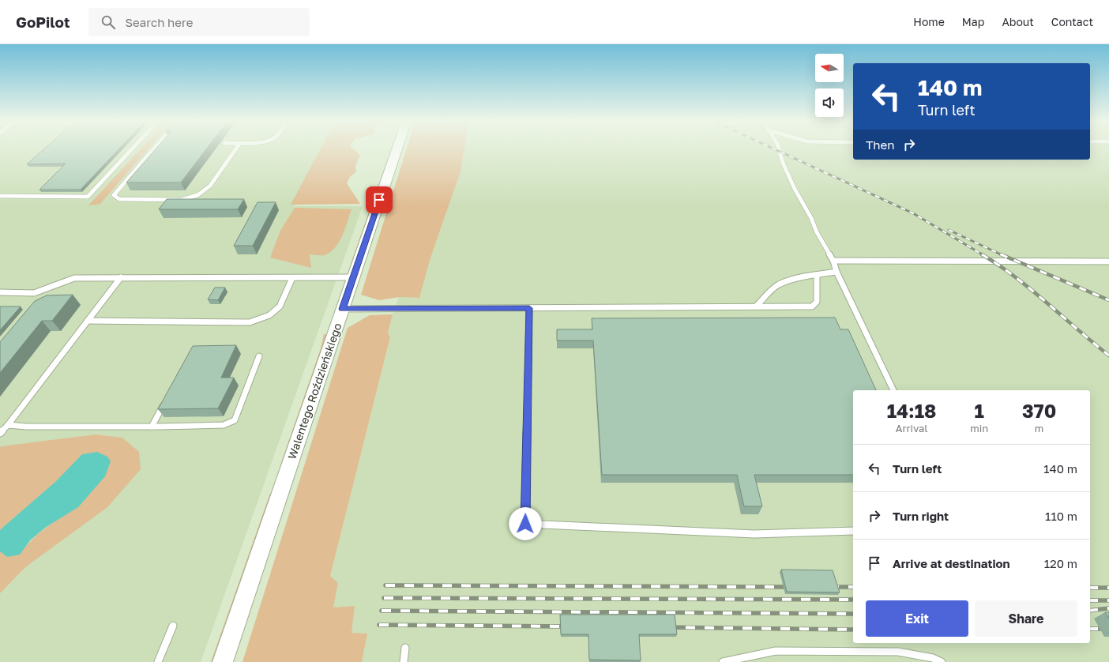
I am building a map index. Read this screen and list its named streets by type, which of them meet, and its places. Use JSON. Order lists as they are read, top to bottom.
{
  "streets": {
    "street": ["Walentego Roździeńskiego"]
  },
  "north": "left",
  "page": {
    "header": "GoPilot",
    "search": "Search here",
    "nav": [
      "Home",
      "Map",
      "About",
      "Contact"
    ],
    "turn": ["140 m", "Turn left"],
    "then": "Then",
    "eta": [
      "14:18",
      "Arrival",
      "1",
      "min",
      "370",
      "m"
    ],
    "list": [
      {
        "name": "Turn left",
        "value": "140 m"
      },
      {
        "name": "Turn right",
        "value": "110 m"
      },
      {
        "name": "Arrive at destination",
        "value": "120 m"
      }
    ],
    "buttons": ["Exit", "Share"]
  }
}
